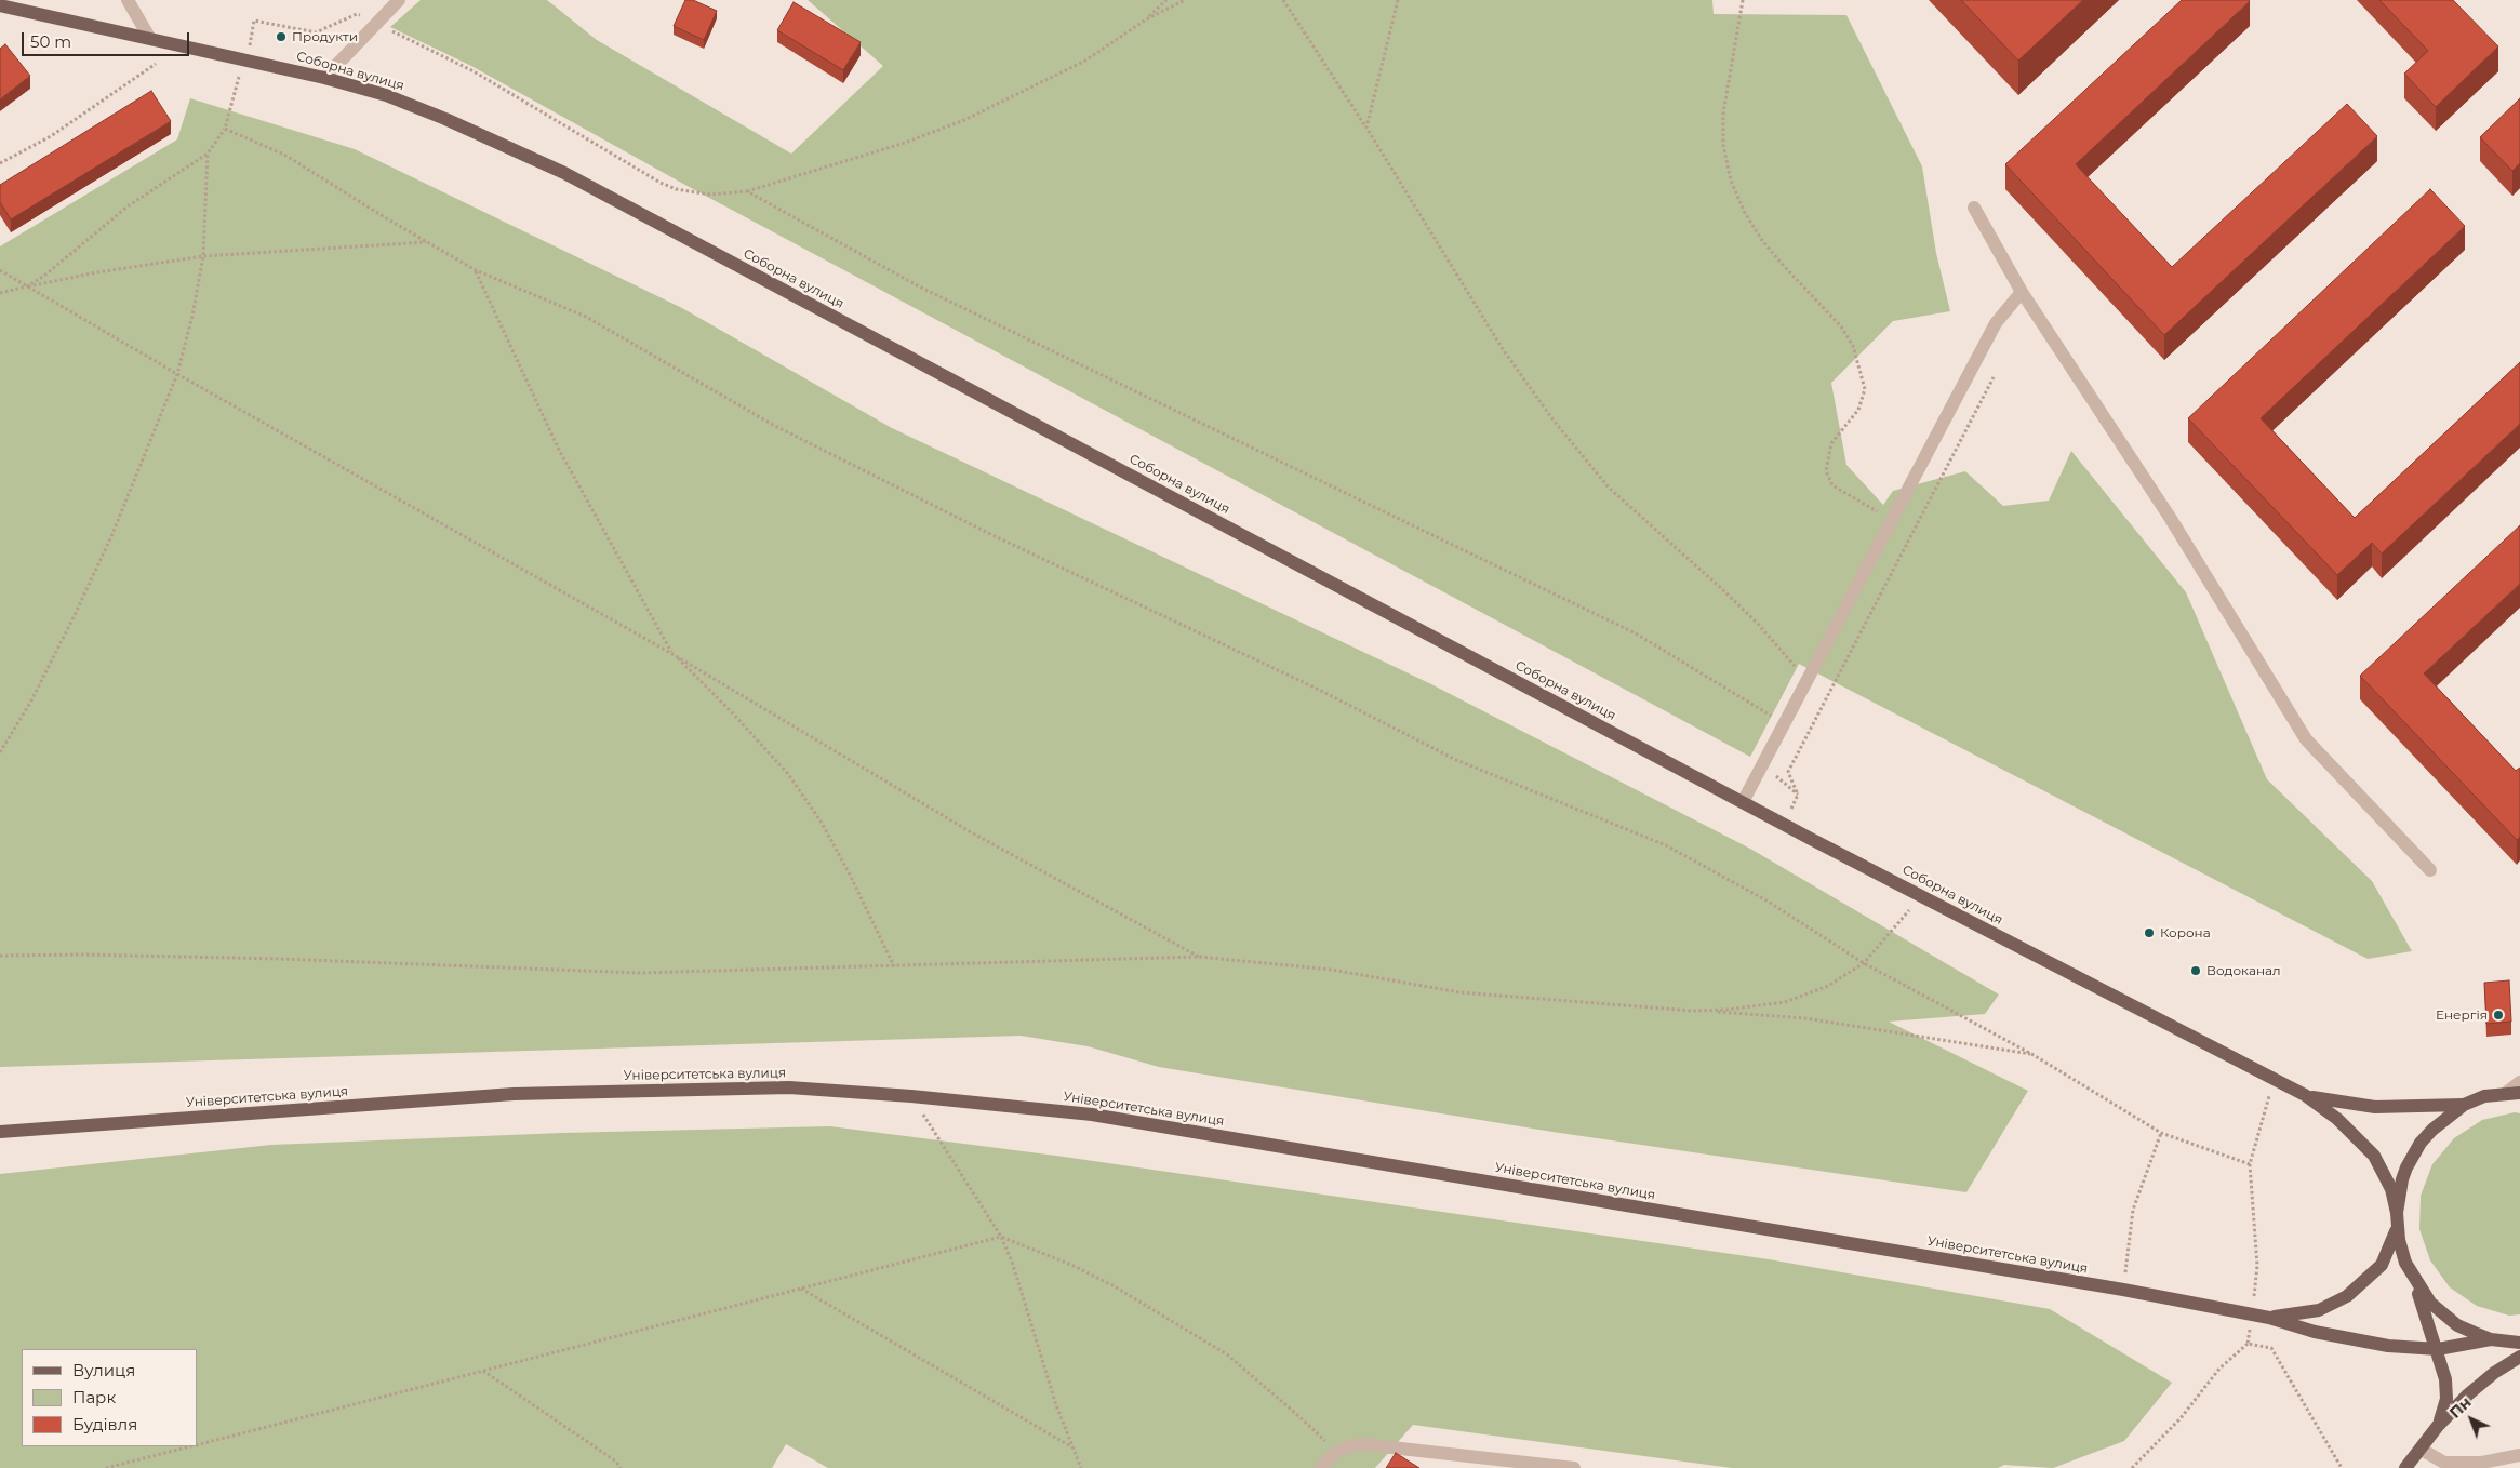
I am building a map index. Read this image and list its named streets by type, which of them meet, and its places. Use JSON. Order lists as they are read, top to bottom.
{
  "streets": {
    "main road": ["Соборна вулиця", "Університетська вулиця"]
  },
  "places": [
    "Продукти",
    "Корона",
    "Водоканал",
    "Енергія"
  ],
  "legend": ["Вулиця", "Парк", "Будівля"],
  "scale_bar": "50 m",
  "north": "top left"
}
